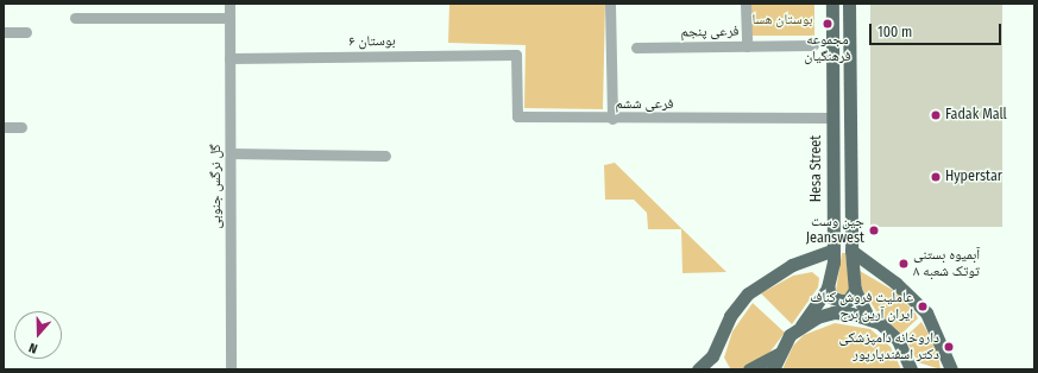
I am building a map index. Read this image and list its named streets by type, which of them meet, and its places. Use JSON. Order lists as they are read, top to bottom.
{
  "streets": {
    "main road": ["Hesa Street"],
    "street": [
      "فرعی پنجم",
      "بوستان ۶",
      "فرعی ششم",
      "گل نرگس جنوبی"
    ]
  },
  "crossings": [
    ["بوستان ۶", "فرعی ششم"],
    ["بوستان ۶", "گل نرگس جنوبی"],
    ["فرعی ششم", "Hesa Street"]
  ],
  "parks": ["بوستان هسا"],
  "places": [
    "مجموعه فرهنگیان",
    "Fadak Mall",
    "Hyperstar",
    "جین وست Jeanswest",
    "آبمیوه بستنی توتک شعبه ۸",
    "عاملیت فروش کناف ایران آرین برج",
    "داروخانه دامپزشکی دکتر اسفندیارپور"
  ],
  "scale_bar": "100 m",
  "north": "bottom"
}
